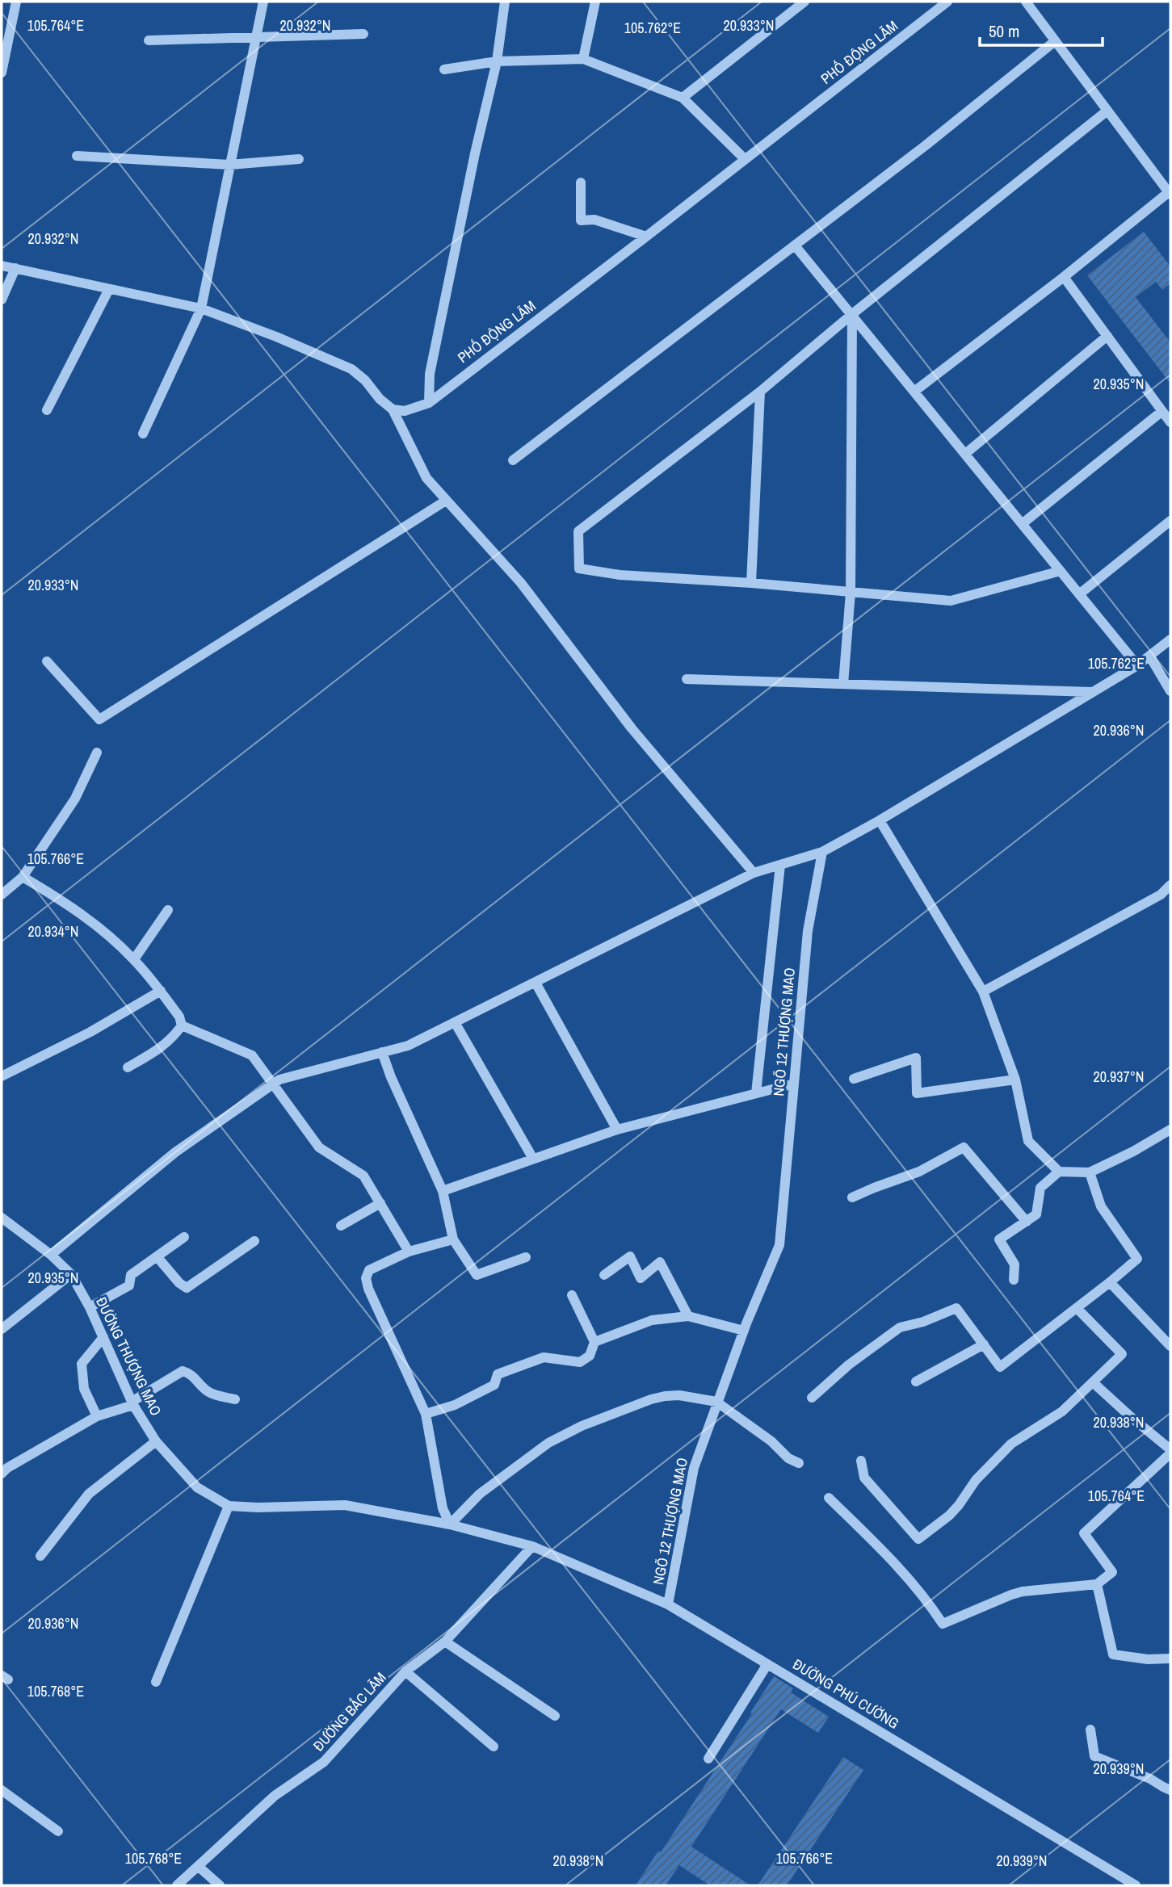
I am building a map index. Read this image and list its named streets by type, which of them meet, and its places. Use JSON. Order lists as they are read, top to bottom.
{
  "streets": {
    "street": [
      "PHỐ ĐỘNG LÃM",
      "NGÕ 12 THƯỢNG MAO",
      "ĐƯỜNG THƯỢNG MAO",
      "ĐƯỜNG PHÚ CƯỜNG",
      "ĐƯỜNG BẮC LÃM"
    ]
  },
  "crossings": [
    ["NGÕ 12 THƯỢNG MAO", "ĐƯỜNG PHÚ CƯỜNG"],
    ["ĐƯỜNG THƯỢNG MAO", "ĐƯỜNG PHÚ CƯỜNG"],
    ["ĐƯỜNG THƯỢNG MAO", "ĐƯỜNG BẮC LÃM"],
    ["ĐƯỜNG PHÚ CƯỜNG", "ĐƯỜNG BẮC LÃM"]
  ],
  "scale_bar": "50 m",
  "coordinates": [
    "20.932°N",
    "20.933°N",
    "105.764°E",
    "105.762°E",
    "20.935°N",
    "20.936°N",
    "105.766°E",
    "20.934°N",
    "20.937°N",
    "20.938°N",
    "105.768°E",
    "20.939°N"
  ]
}
